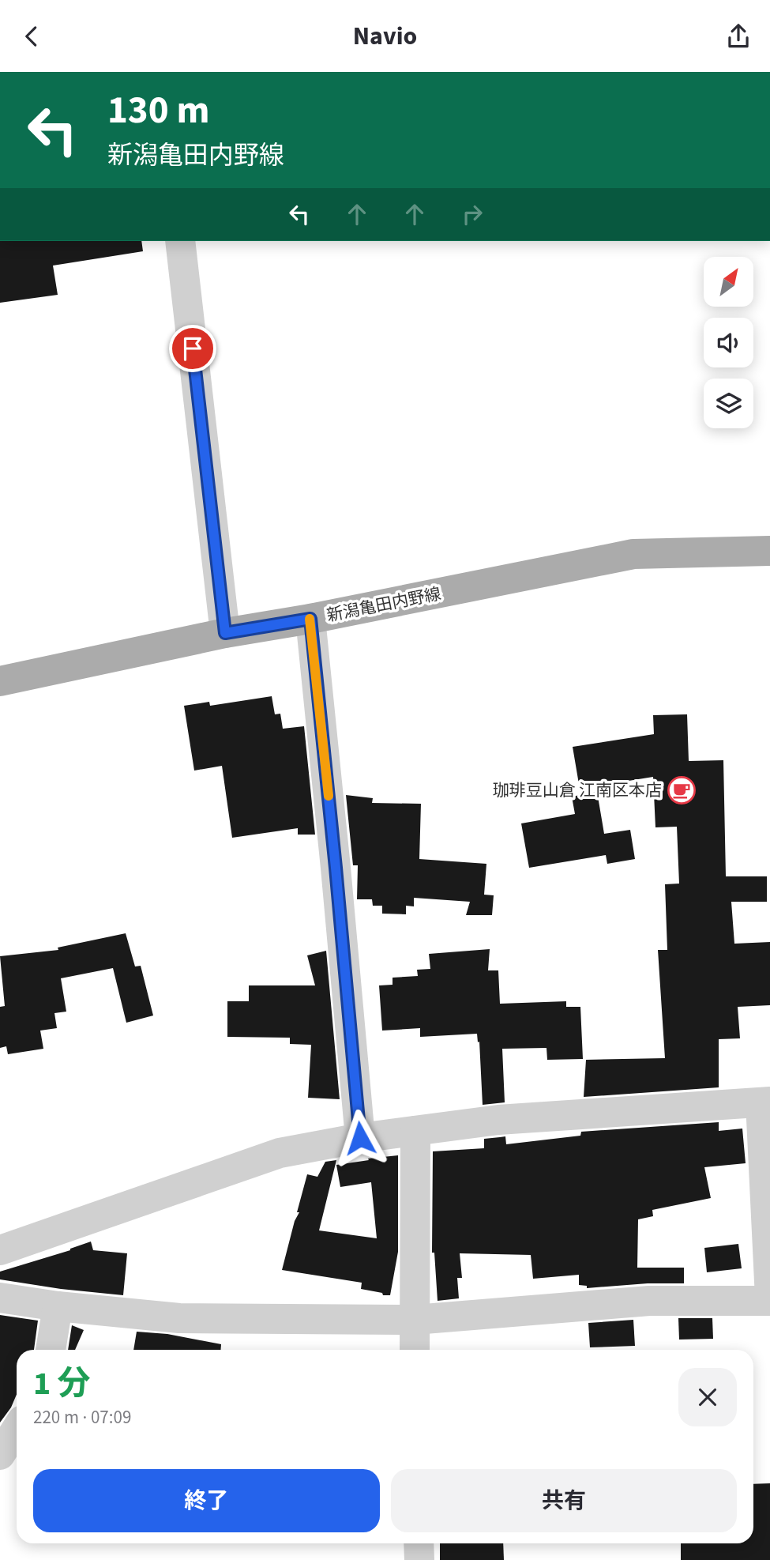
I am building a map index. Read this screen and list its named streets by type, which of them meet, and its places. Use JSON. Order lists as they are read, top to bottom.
{
  "streets": {
    "main road": ["新潟亀田内野線"]
  },
  "places": {
    "cafe": ["珈琲豆山倉 江南区本店"]
  },
  "north": "top right",
  "page": {
    "header": "Navio",
    "turn": ["130 m", "新潟亀田内野線"],
    "heading": ["1 分", "220 m · 07:09"],
    "buttons": ["終了", "共有"]
  }
}
